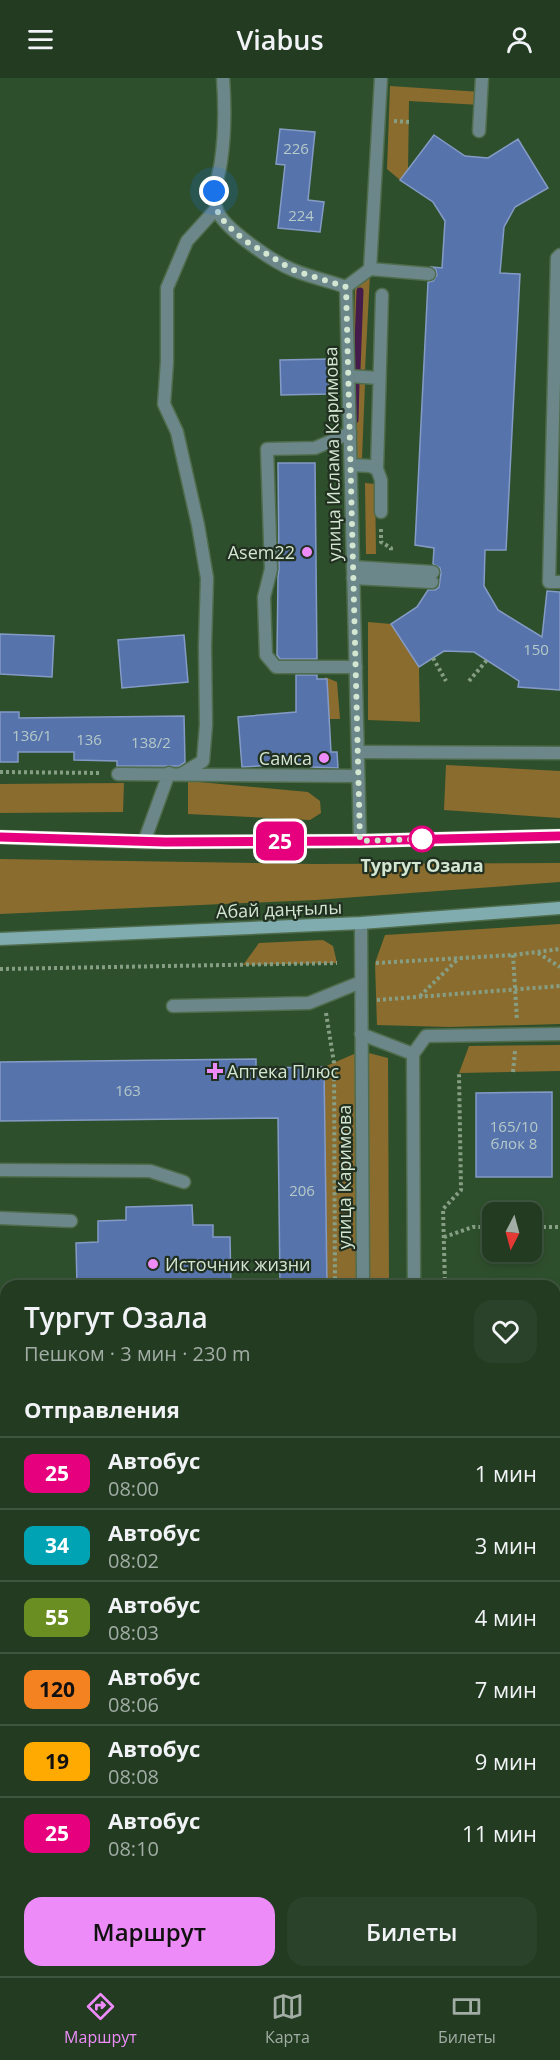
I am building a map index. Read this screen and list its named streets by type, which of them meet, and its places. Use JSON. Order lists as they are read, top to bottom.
{
  "streets": {
    "main road": ["Абай даңғылы"],
    "street": ["улица Ислама Каримова", "улица Каримова"]
  },
  "crossings": [
    ["Абай даңғылы", "улица Каримова"]
  ],
  "places": {
    "other": [
      "Asem22",
      "Самса",
      "Тургут Озала",
      "Источник жизни"
    ],
    "health": ["Аптека Плюс"]
  },
  "lines": ["bus line 25"],
  "house_numbers": [
    "226",
    "224",
    "150",
    "136/1",
    "136",
    "138/2",
    "163",
    "165/10 блок 8",
    "206"
  ],
  "north": "bottom",
  "page": {
    "header": "Viabus",
    "on_map": "25",
    "heading": [
      ["Тургут Озала", "Пешком · 3 мин · 230 m"],
      "Отправления"
    ],
    "list": [
      {
        "mark": "25",
        "name": "Автобус",
        "note": "08:00",
        "value": "1 мин"
      },
      {
        "mark": "34",
        "name": "Автобус",
        "note": "08:02",
        "value": "3 мин"
      },
      {
        "mark": "55",
        "name": "Автобус",
        "note": "08:03",
        "value": "4 мин"
      },
      {
        "mark": "120",
        "name": "Автобус",
        "note": "08:06",
        "value": "7 мин"
      },
      {
        "mark": "19",
        "name": "Автобус",
        "note": "08:08",
        "value": "9 мин"
      },
      {
        "mark": "25",
        "name": "Автобус",
        "note": "08:10",
        "value": "11 мин"
      }
    ],
    "buttons": ["Маршрут", "Билеты"],
    "tabs": ["Маршрут", "Карта", "Билеты"]
  }
}
